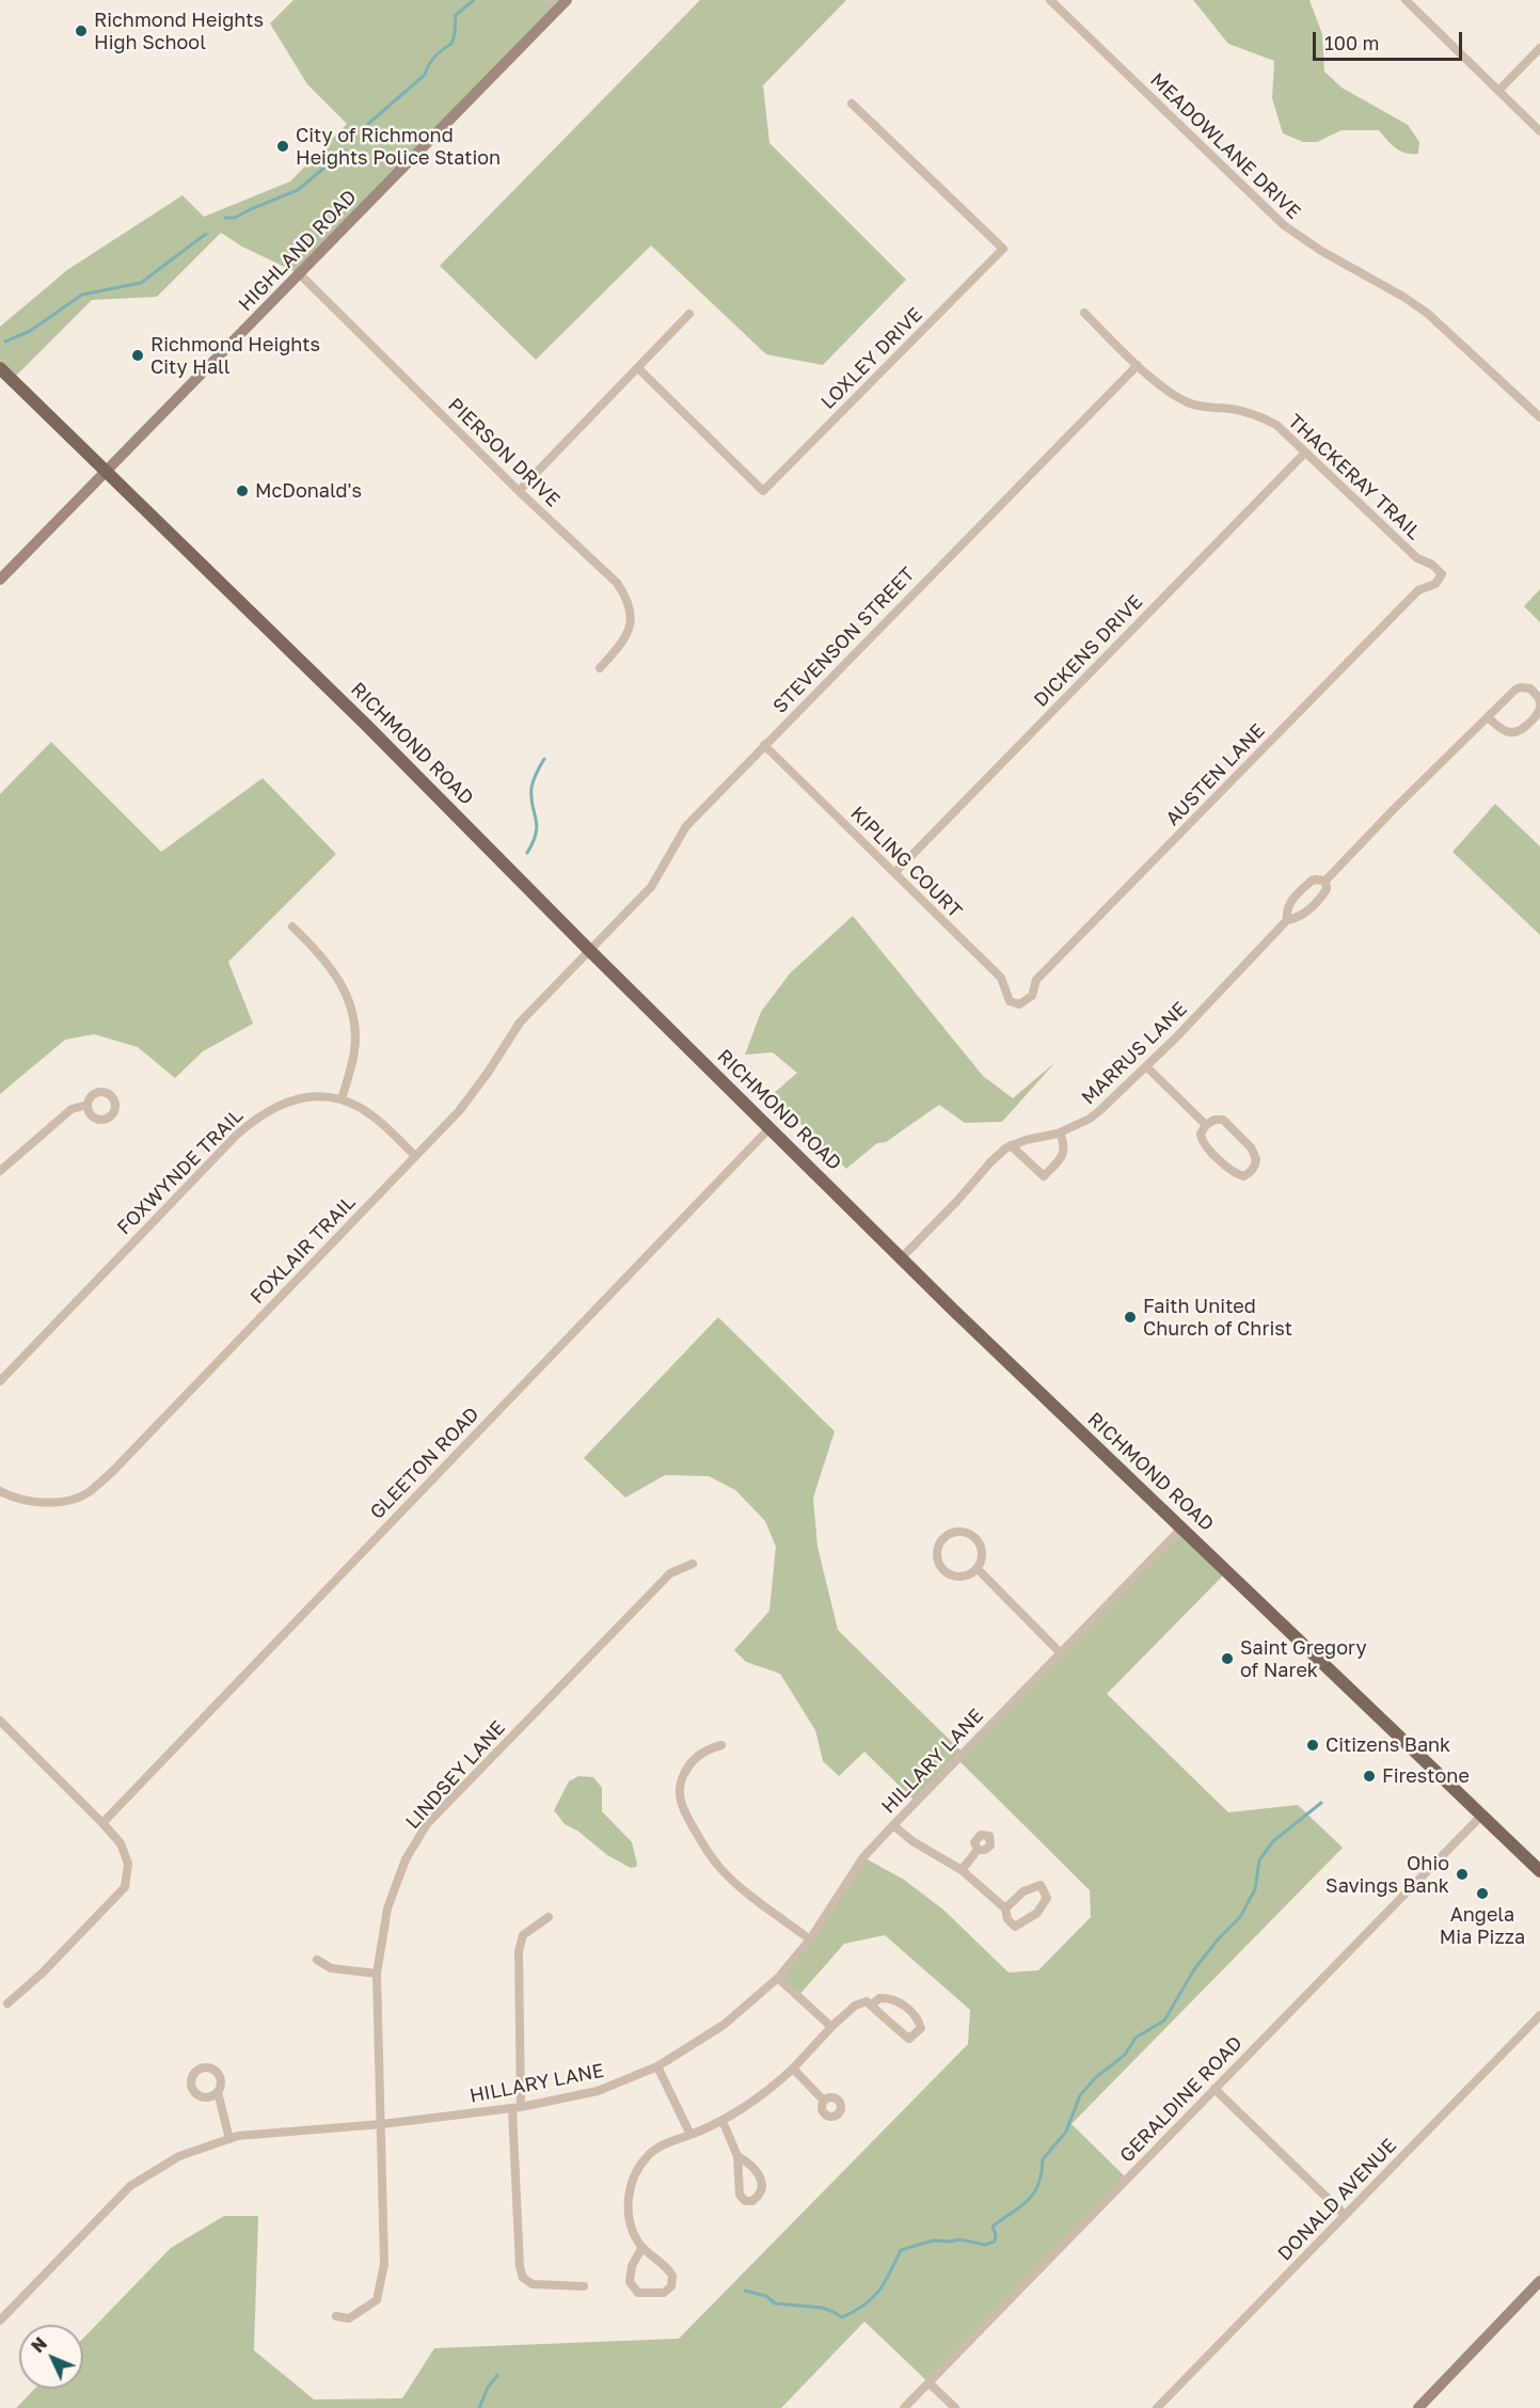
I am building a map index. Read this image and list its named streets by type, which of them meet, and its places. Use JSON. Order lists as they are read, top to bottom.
{
  "streets": {
    "main road": ["RICHMOND ROAD"],
    "street": [
      "MEADOWLANE DRIVE",
      "HIGHLAND ROAD",
      "LOXLEY DRIVE",
      "PIERSON DRIVE",
      "THACKERAY TRAIL",
      "STEVENSON STREET",
      "DICKENS DRIVE",
      "AUSTEN LANE",
      "KIPLING COURT",
      "MARRUS LANE",
      "FOXWYNDE TRAIL",
      "FOXLAIR TRAIL",
      "GLEETON ROAD",
      "HILLARY LANE",
      "LINDSEY LANE",
      "GERALDINE ROAD",
      "DONALD AVENUE"
    ]
  },
  "crossings": [
    ["HIGHLAND ROAD", "PIERSON DRIVE"],
    ["HIGHLAND ROAD", "RICHMOND ROAD"],
    ["THACKERAY TRAIL", "STEVENSON STREET"],
    ["THACKERAY TRAIL", "DICKENS DRIVE"],
    ["THACKERAY TRAIL", "AUSTEN LANE"],
    ["STEVENSON STREET", "RICHMOND ROAD"],
    ["STEVENSON STREET", "KIPLING COURT"],
    ["STEVENSON STREET", "FOXLAIR TRAIL"],
    ["DICKENS DRIVE", "KIPLING COURT"],
    ["RICHMOND ROAD", "MARRUS LANE"],
    ["RICHMOND ROAD", "FOXLAIR TRAIL"],
    ["RICHMOND ROAD", "GLEETON ROAD"],
    ["RICHMOND ROAD", "HILLARY LANE"],
    ["RICHMOND ROAD", "GERALDINE ROAD"],
    ["AUSTEN LANE", "KIPLING COURT"],
    ["FOXWYNDE TRAIL", "FOXLAIR TRAIL"],
    ["HILLARY LANE", "LINDSEY LANE"]
  ],
  "places": [
    "Richmond Heights High School",
    "City of Richmond Heights Police Station",
    "Richmond Heights City Hall",
    "McDonald's",
    "Faith United Church of Christ",
    "Saint Gregory of Narek",
    "Citizens Bank",
    "Firestone",
    "Ohio Savings Bank",
    "Angela Mia Pizza"
  ],
  "scale_bar": "100 m",
  "north": "top left"
}
